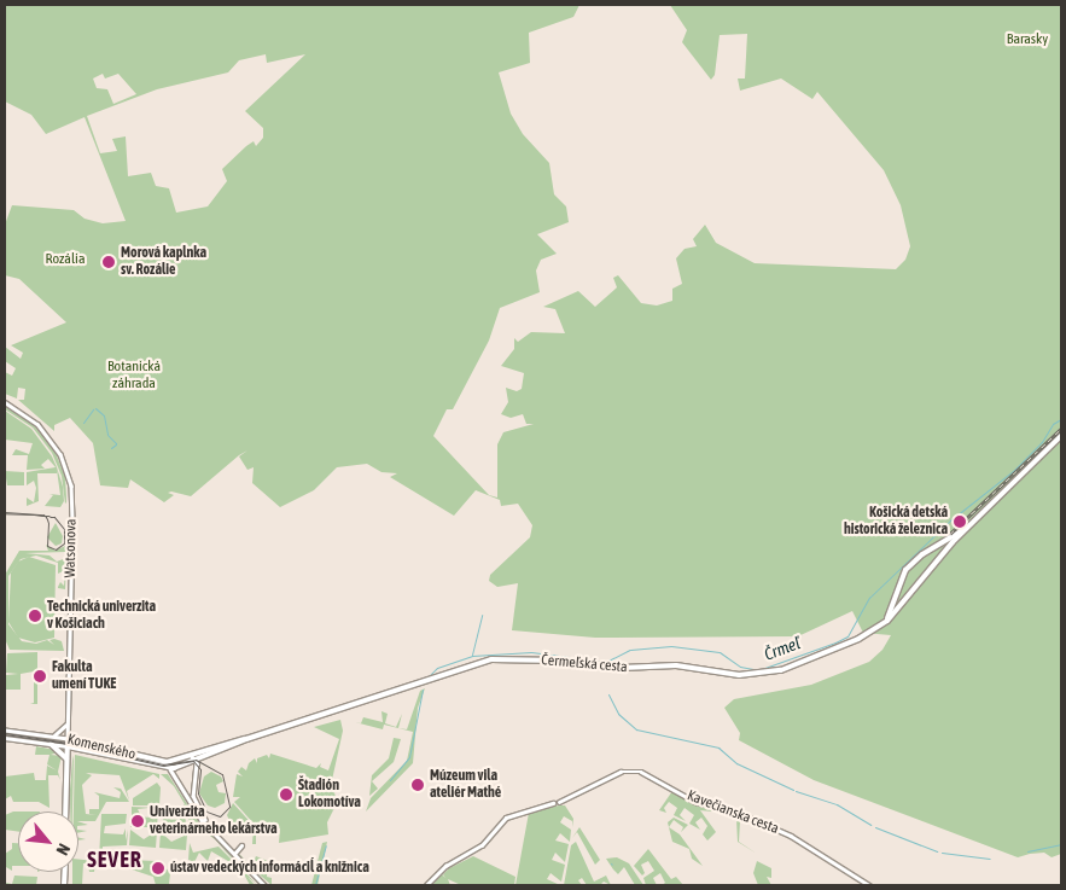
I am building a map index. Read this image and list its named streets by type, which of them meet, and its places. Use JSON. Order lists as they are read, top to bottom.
{
  "streets": {
    "main road": ["Čermeľská cesta", "Komenského"],
    "street": ["Watsonova", "Kavečianska cesta"]
  },
  "crossings": [
    ["Watsonova", "Komenského"],
    ["Čermeľská cesta", "Komenského"]
  ],
  "districts": ["SEVER"],
  "water": ["Črmeľ"],
  "parks": ["Barasky", "Rozália", "Botanická záhrada"],
  "places": [
    "Morová kaplnka sv. Rozálie",
    "Košická detská historická železnica",
    "Technická univerzita v Košiciach",
    "Fakulta umení TUKE",
    "Múzeum vila ateliér Mathé",
    "Štadión Lokomotíva",
    "Univerzita veterinárneho lekárstva",
    "ústav vedeckých informáciĺ a knižnica"
  ],
  "north": "bottom right"
}
